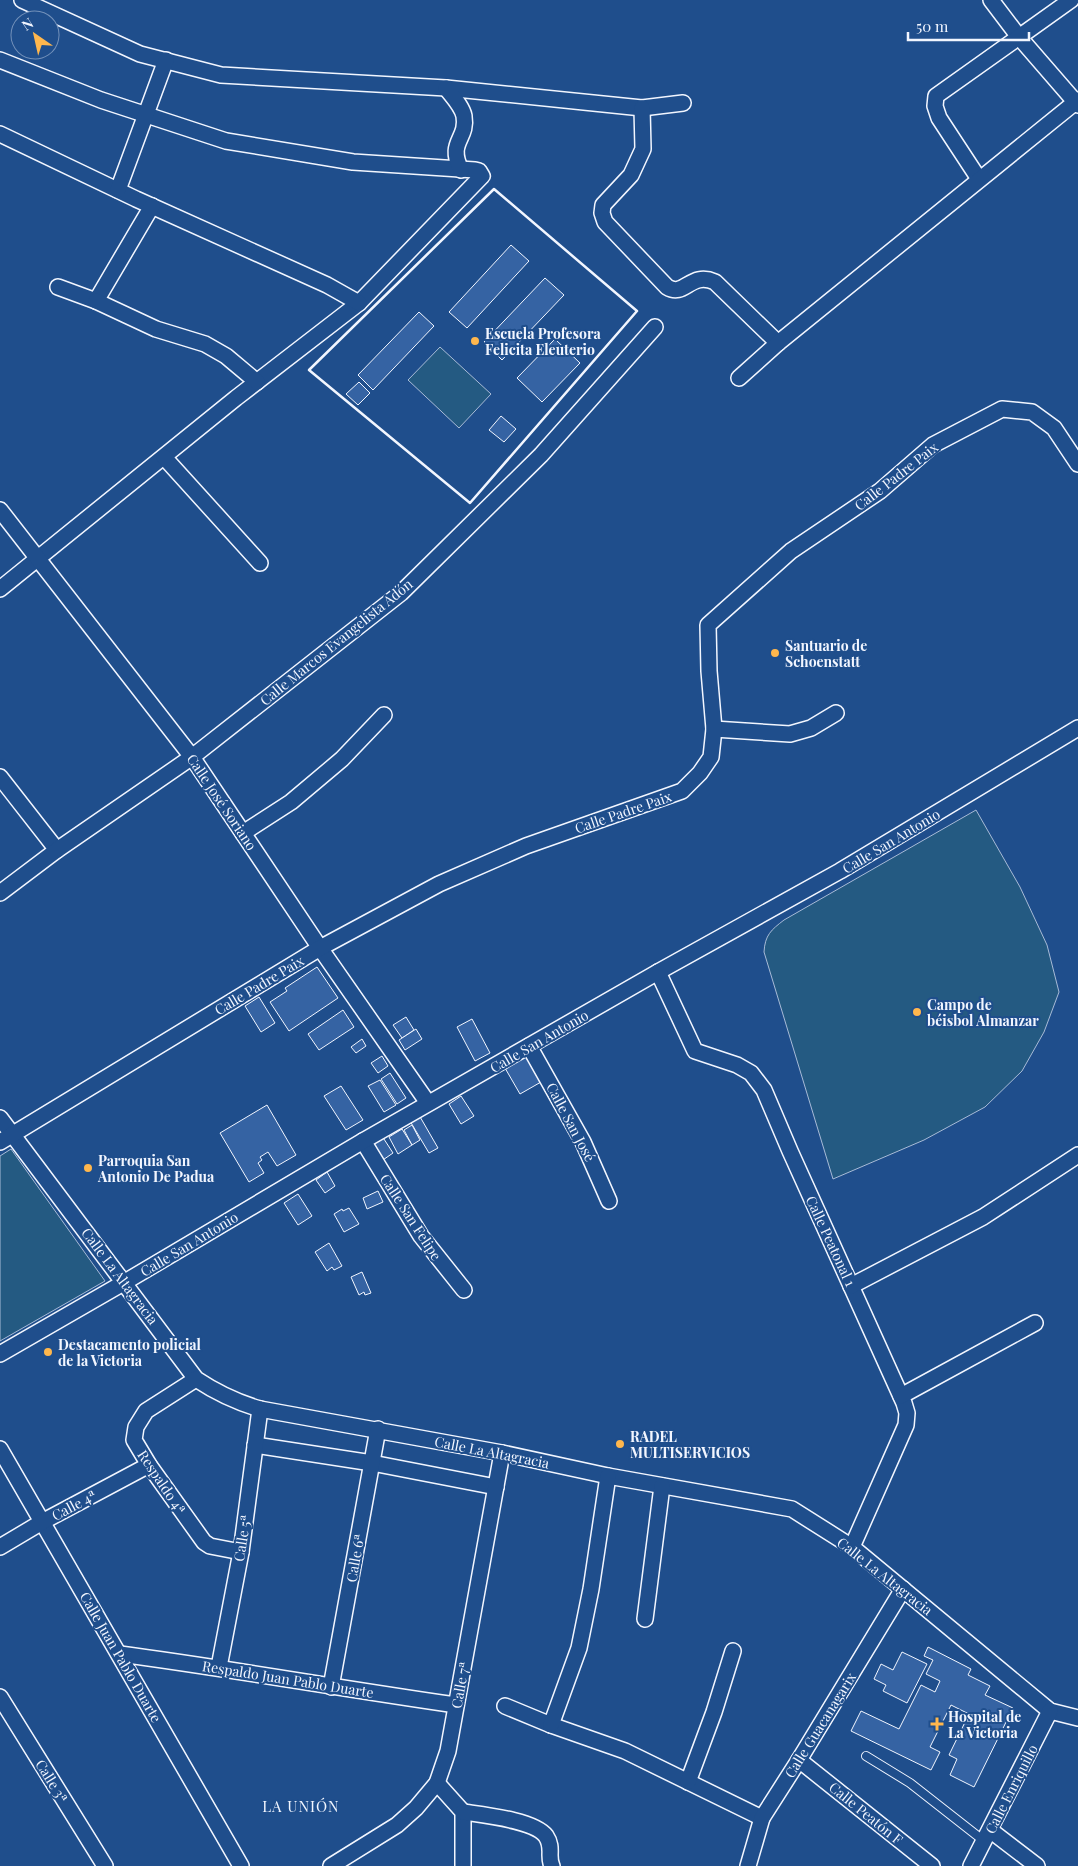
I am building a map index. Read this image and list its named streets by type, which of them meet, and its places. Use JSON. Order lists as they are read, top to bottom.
{
  "streets": {
    "street": [
      "Calle Padre Paix",
      "Calle Marcos Evangelista Adón",
      "Calle José Soriano",
      "Calle San Antonio",
      "Calle San José",
      "Calle San Felipe",
      "Calle Peatonal 1",
      "Calle La Altagracia",
      "Respaldo 4ª",
      "Calle 4ª",
      "Calle 5ª",
      "Calle 6ª",
      "Calle Juan Pablo Duarte",
      "Respaldo Juan Pablo Duarte",
      "Calle 7ª",
      "Calle Guacanagarix",
      "Calle 3ª",
      "Calle Enriquillo",
      "Calle Peatón F"
    ]
  },
  "crossings": [
    ["Calle Padre Paix", "Calle José Soriano"],
    ["Calle Padre Paix", "Calle La Altagracia"],
    ["Calle Marcos Evangelista Adón", "Calle José Soriano"],
    ["Calle José Soriano", "Calle San Antonio"],
    ["Calle San Antonio", "Calle San José"],
    ["Calle San Antonio", "Calle San Felipe"],
    ["Calle San Antonio", "Calle Peatonal 1"],
    ["Calle San Antonio", "Calle La Altagracia"],
    ["Calle Peatonal 1", "Calle La Altagracia"],
    ["Calle La Altagracia", "Respaldo 4ª"],
    ["Calle La Altagracia", "Calle 5ª"],
    ["Calle La Altagracia", "Calle 6ª"],
    ["Calle La Altagracia", "Calle 7ª"],
    ["Calle La Altagracia", "Calle Guacanagarix"],
    ["Calle La Altagracia", "Calle Enriquillo"],
    ["Respaldo 4ª", "Calle 4ª"],
    ["Respaldo 4ª", "Calle 5ª"],
    ["Calle 4ª", "Calle Juan Pablo Duarte"],
    ["Calle 5ª", "Respaldo Juan Pablo Duarte"],
    ["Calle 6ª", "Respaldo Juan Pablo Duarte"],
    ["Calle Juan Pablo Duarte", "Respaldo Juan Pablo Duarte"],
    ["Respaldo Juan Pablo Duarte", "Calle 7ª"],
    ["Calle Guacanagarix", "Calle Peatón F"]
  ],
  "districts": ["LA UNIÓN"],
  "places": {
    "other": [
      "Escuela Profesora Felicita Eleuterio",
      "Santuario de Schoenstatt",
      "Campo de béisbol Almanzar",
      "Parroquia San Antonio De Padua",
      "Destacamento policial de la Victoria",
      "RADEL MULTISERVICIOS"
    ],
    "health": ["Hospital de La Victoria"]
  },
  "scale_bar": "50 m",
  "north": "top left"
}
